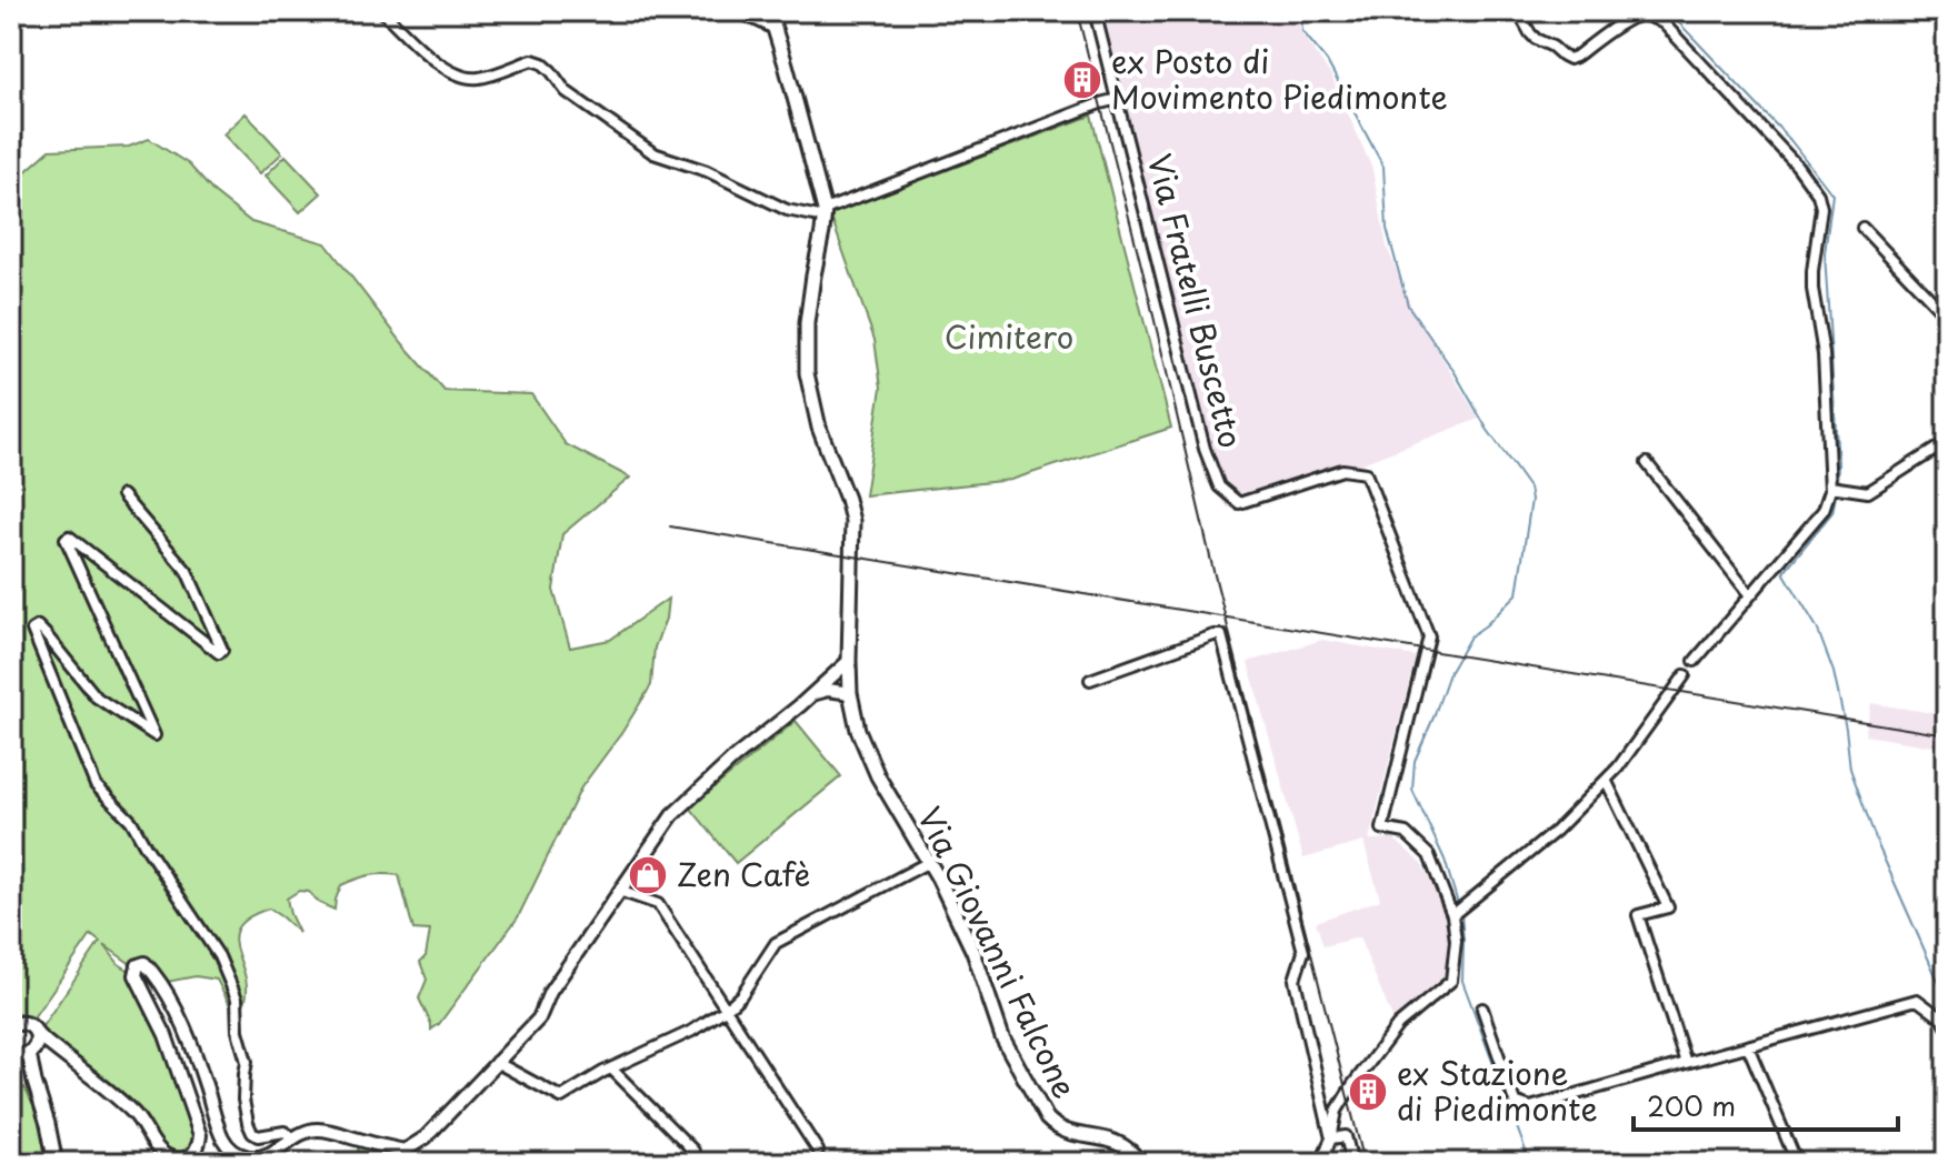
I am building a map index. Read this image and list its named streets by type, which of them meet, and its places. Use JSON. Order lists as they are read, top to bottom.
{
  "streets": {
    "main road": ["Via Giovanni Falcone"],
    "street": ["Via Fratelli Buscetto"]
  },
  "parks": ["Cimitero"],
  "places": {
    "building": ["ex Posto di Movimento Piedimonte", "ex Stazione di Piedimonte"],
    "shop": ["Zen Cafè"]
  },
  "scale_bar": "200 m"
}
